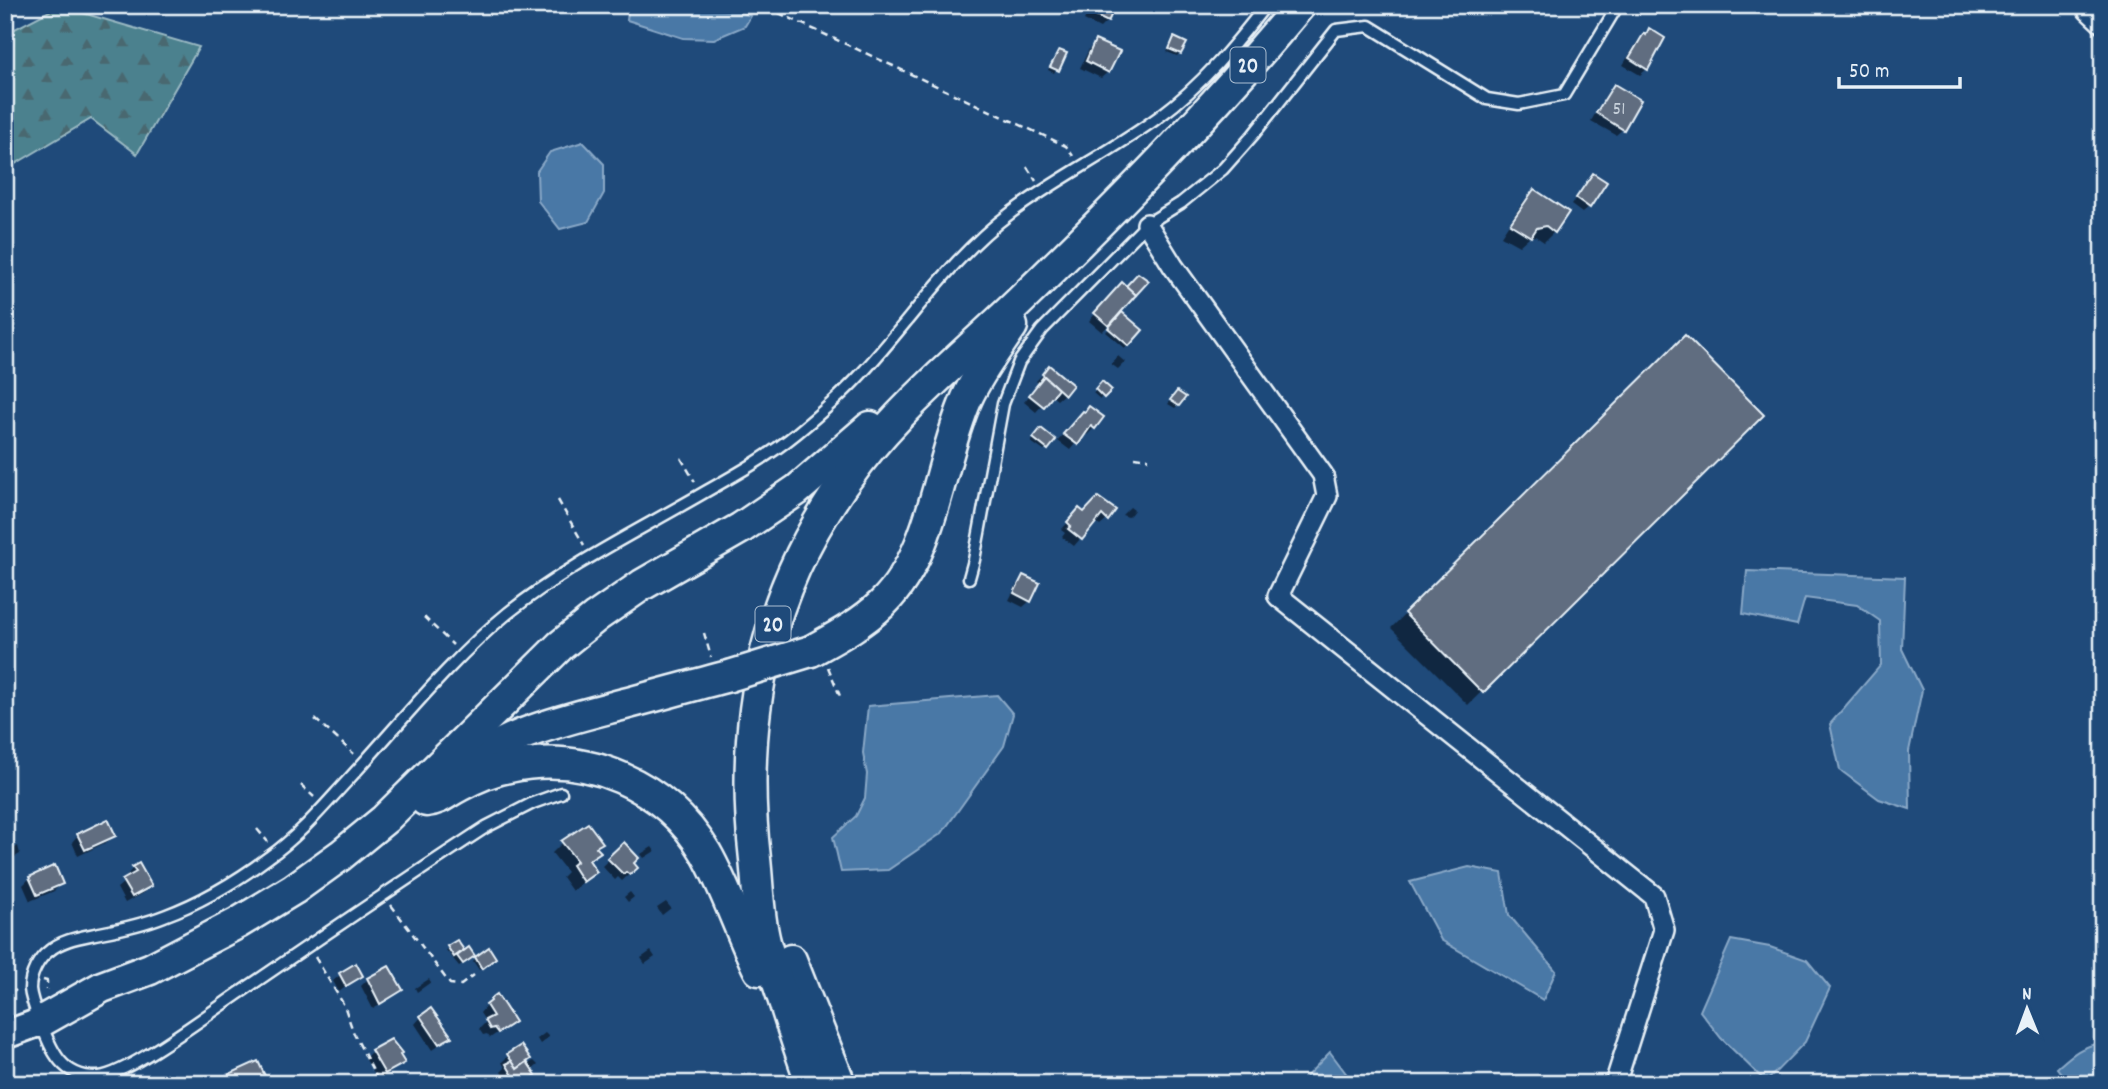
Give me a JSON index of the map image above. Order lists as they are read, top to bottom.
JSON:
{
  "streets": {
    "main road": ["20"]
  },
  "house_numbers": ["51"],
  "scale_bar": "50 m",
  "north": "top"
}
